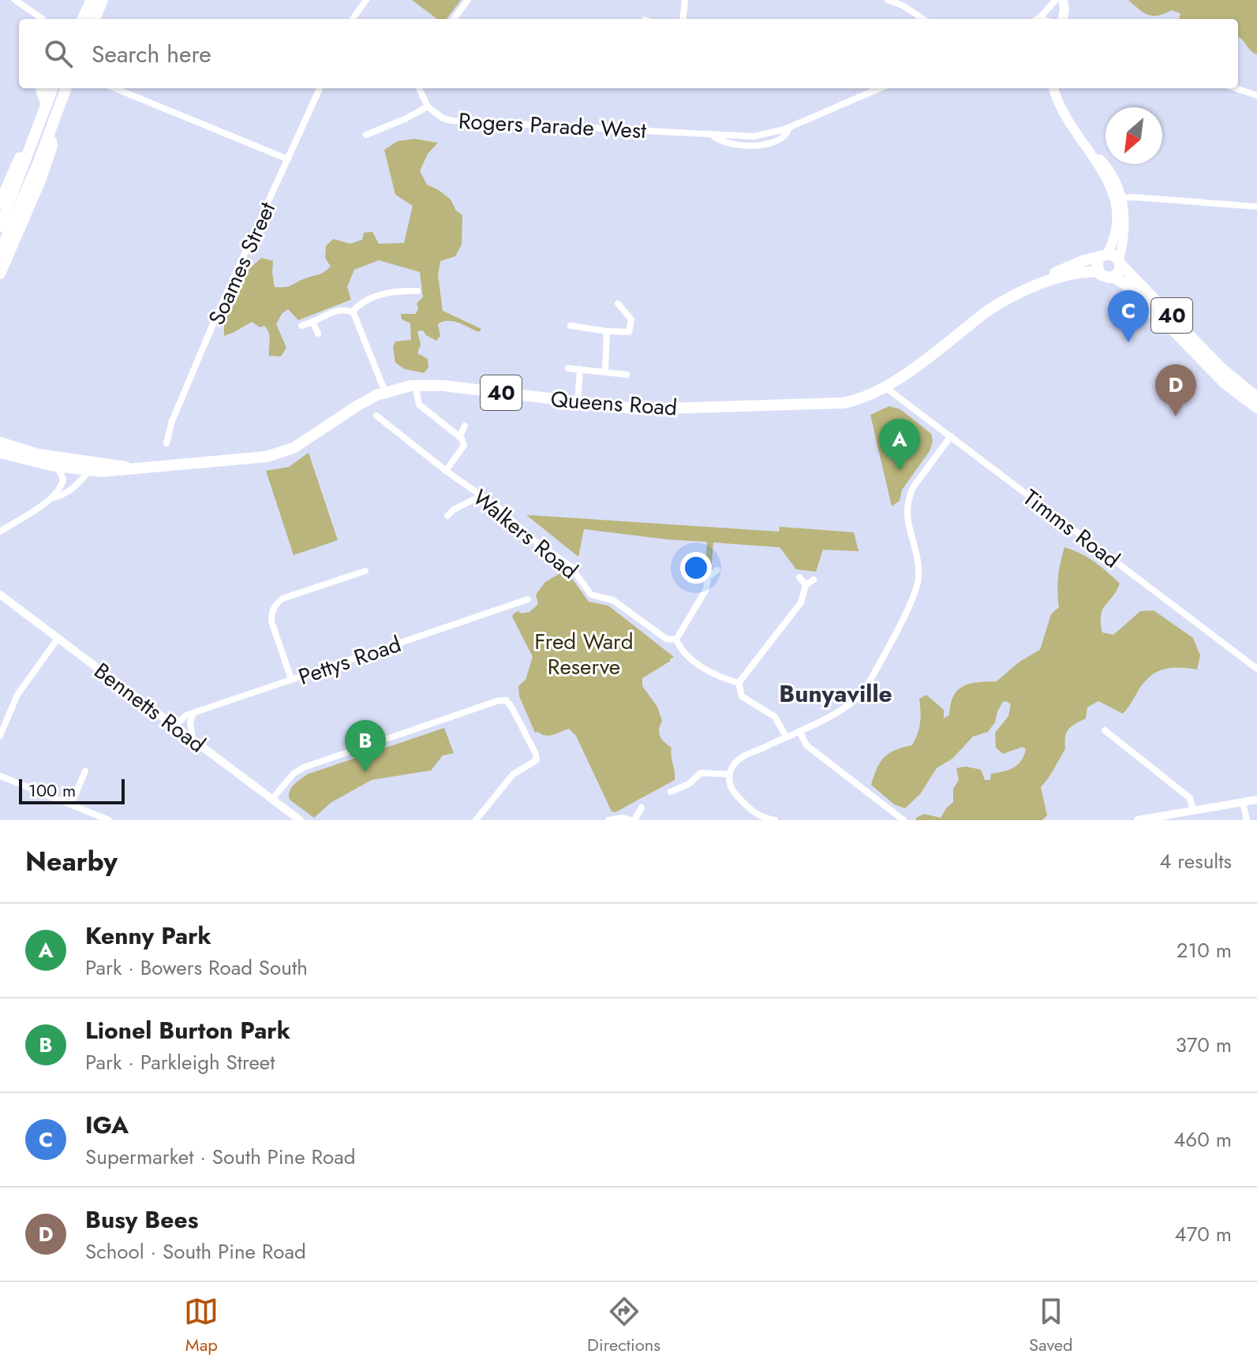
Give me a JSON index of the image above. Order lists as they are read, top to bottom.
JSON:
{
  "streets": {
    "main road": ["40", "Queens Road"],
    "street": [
      "Rogers Parade West",
      "Soames Street",
      "Timms Road",
      "Walkers Road",
      "Pettys Road",
      "Bennetts Road"
    ]
  },
  "crossings": [
    ["40", "Queens Road"],
    ["Queens Road", "Timms Road"],
    ["Pettys Road", "Bennetts Road"]
  ],
  "districts": ["Bunyaville"],
  "parks": ["Fred Ward Reserve"],
  "scale_bar": "100 m",
  "north": "bottom left",
  "page": {
    "search": "Search here",
    "pins": [
      "C",
      "D",
      "A",
      "B"
    ],
    "scale": "100 m",
    "heading": ["Nearby", "4 results"],
    "list": [
      {
        "mark": "A",
        "name": "Kenny Park",
        "note": "Park · Bowers Road South",
        "value": "210 m"
      },
      {
        "mark": "B",
        "name": "Lionel Burton Park",
        "note": "Park · Parkleigh Street",
        "value": "370 m"
      },
      {
        "mark": "C",
        "name": "IGA",
        "note": "Supermarket · South Pine Road",
        "value": "460 m"
      },
      {
        "mark": "D",
        "name": "Busy Bees",
        "note": "School · South Pine Road",
        "value": "470 m"
      }
    ],
    "nav": ["Map", "Directions", "Saved"]
  }
}
